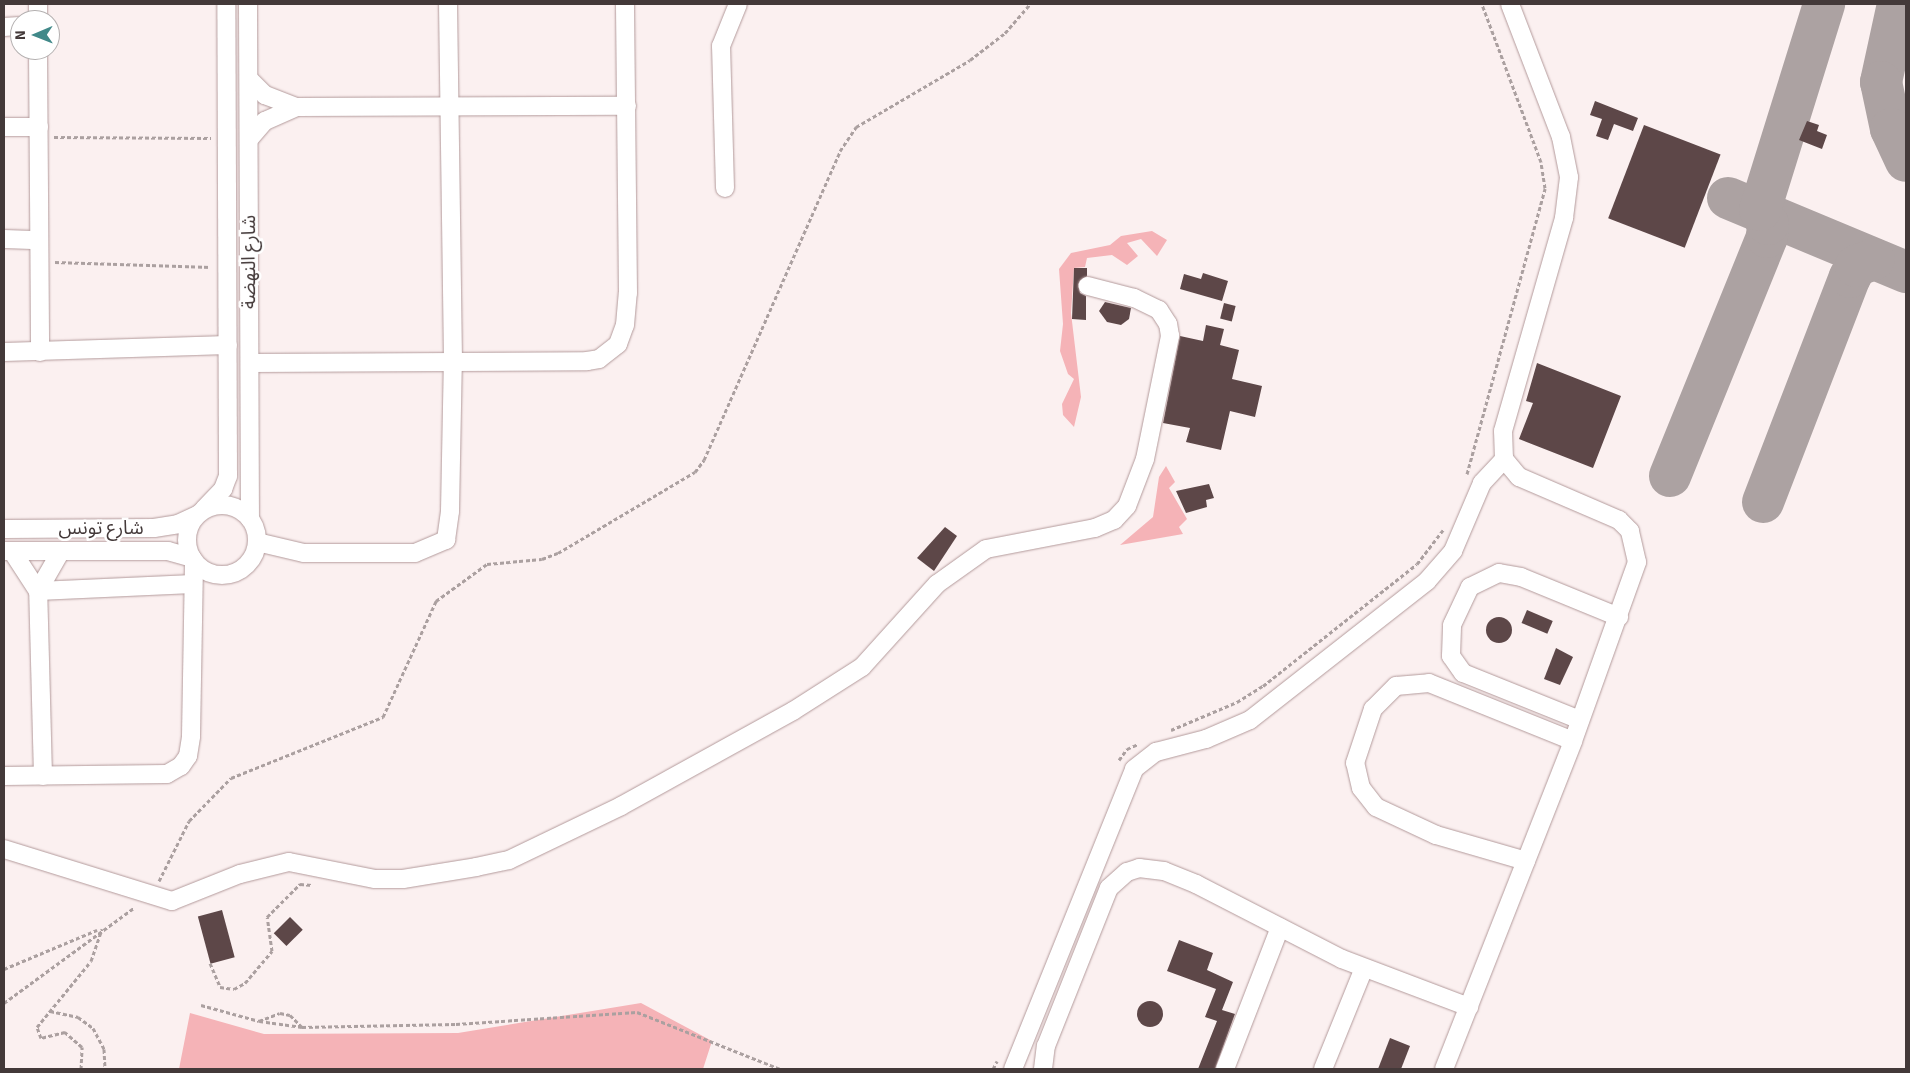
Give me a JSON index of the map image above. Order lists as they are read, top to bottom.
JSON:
{
  "streets": {
    "street": ["شارع النهضة", "شارع تونس"]
  },
  "crossings": [
    ["شارع النهضة", "شارع تونس"]
  ],
  "north": "left"
}
